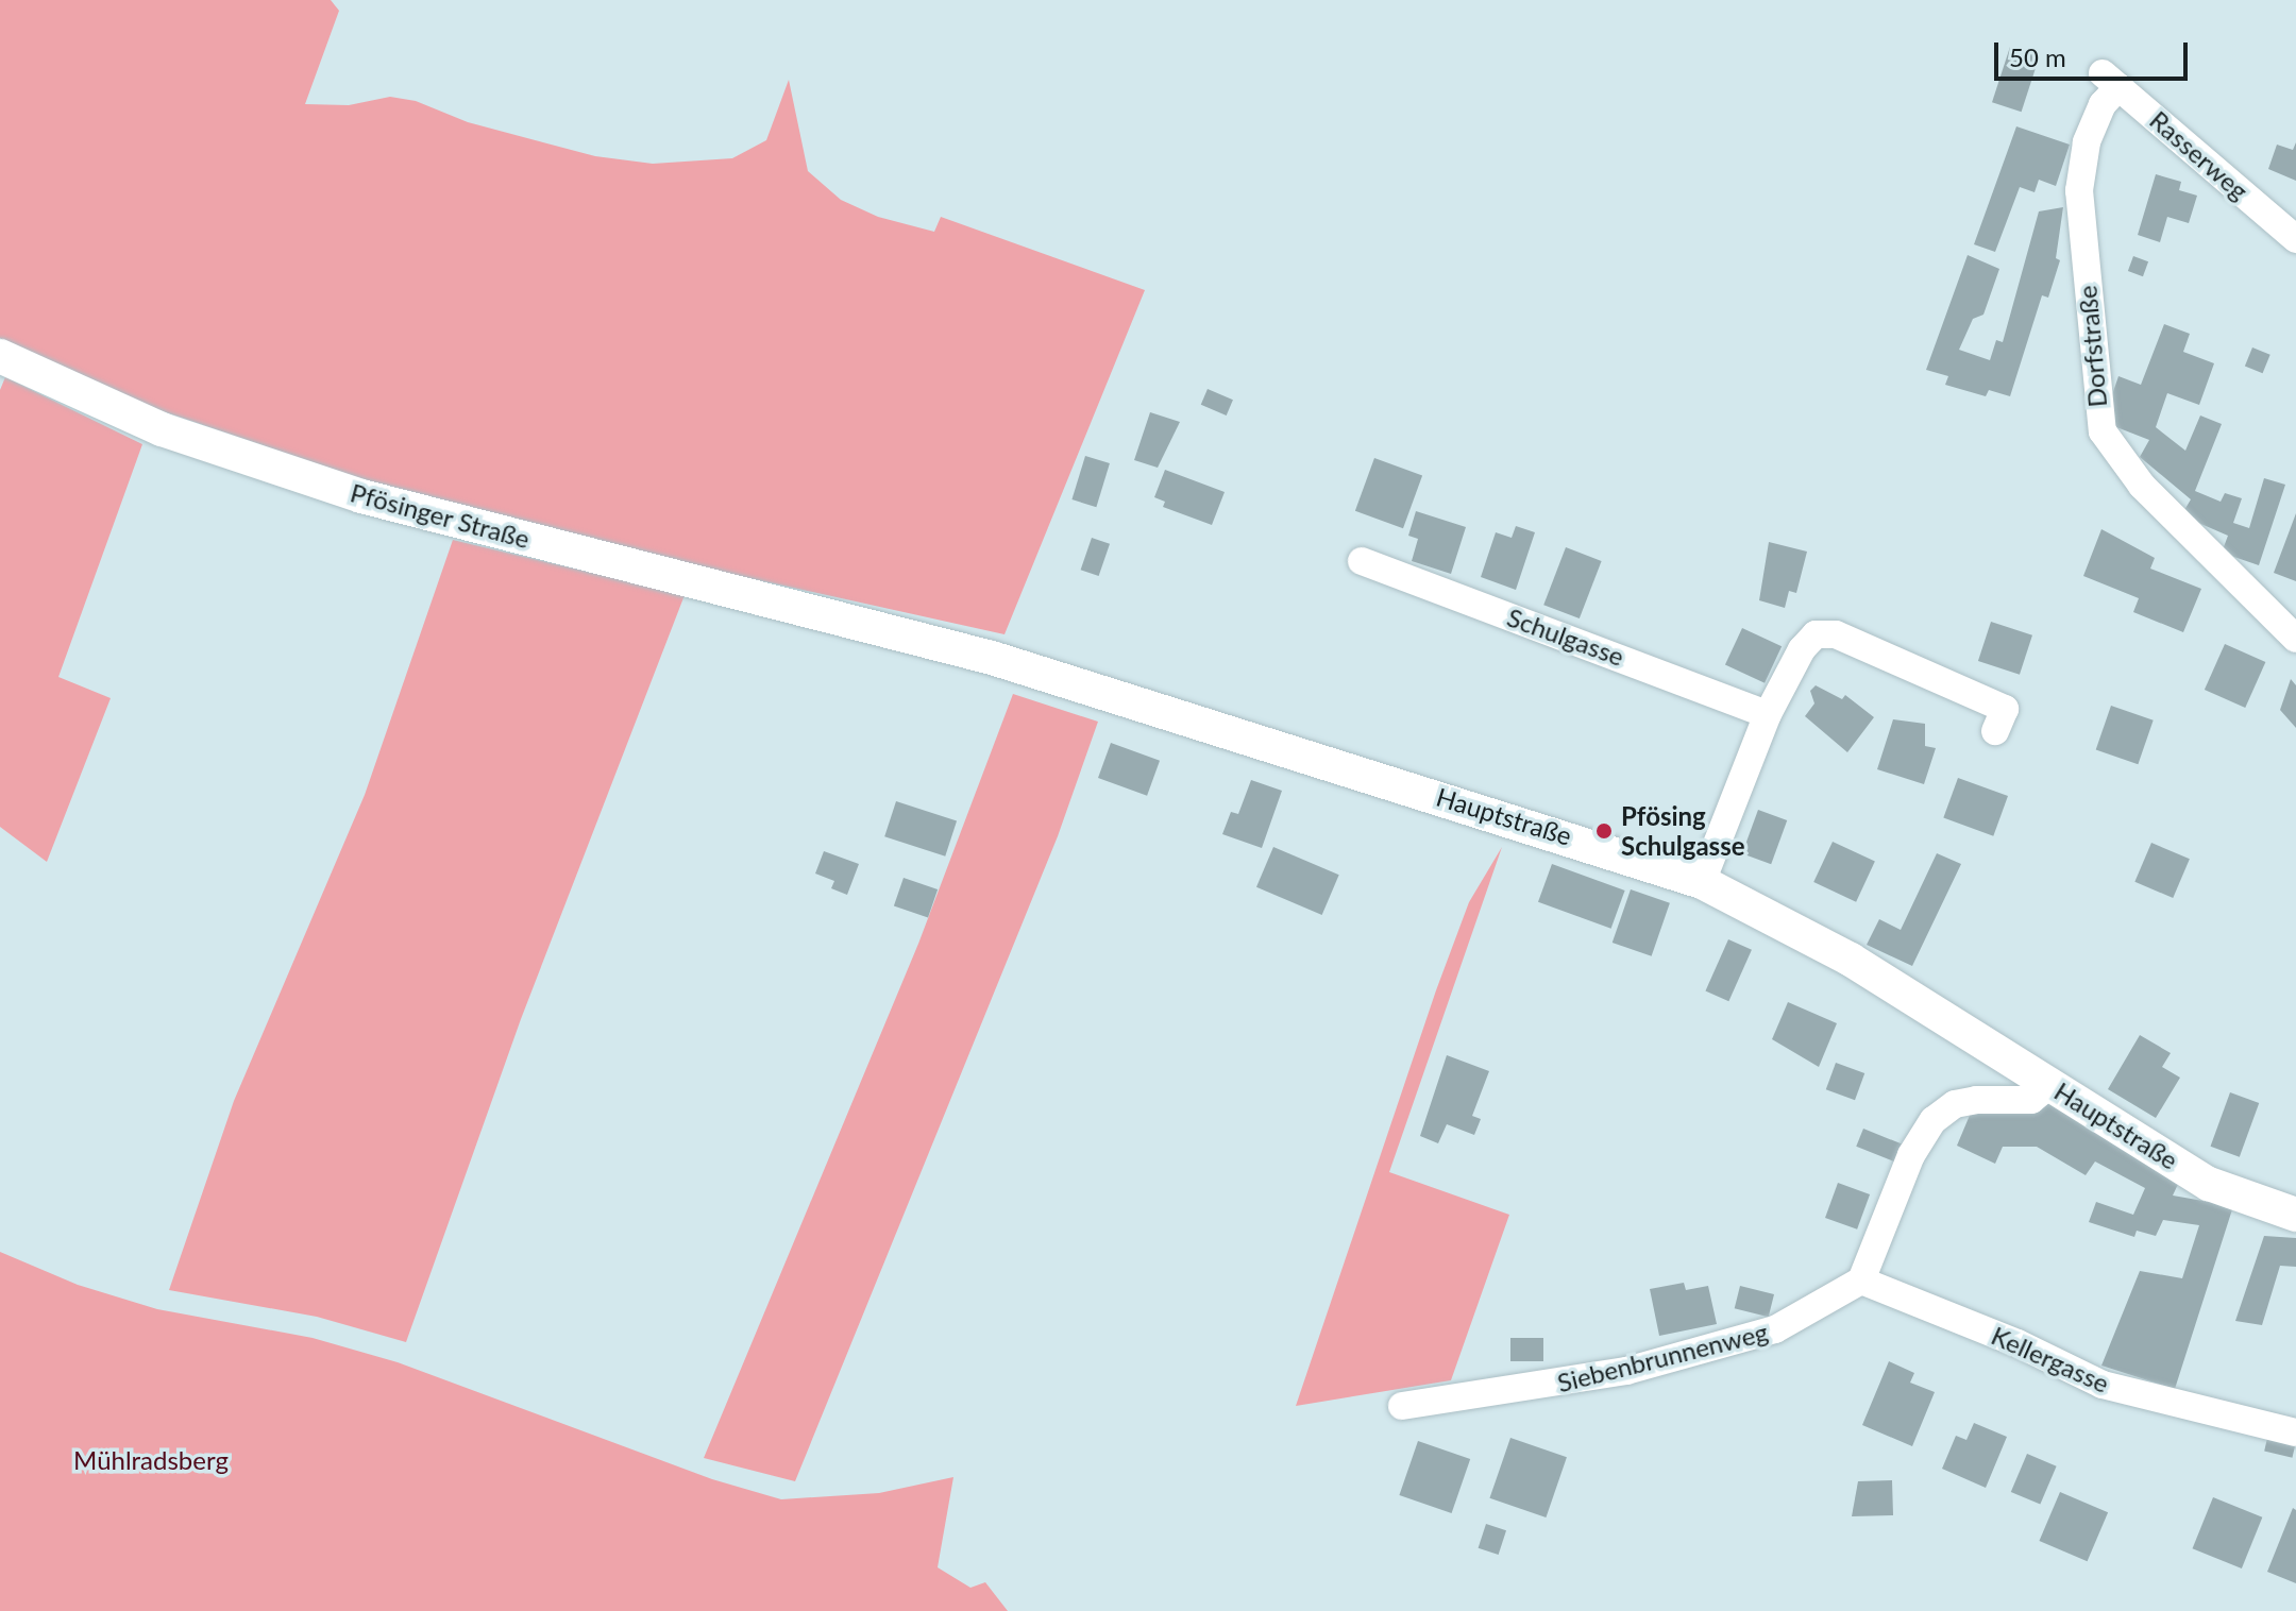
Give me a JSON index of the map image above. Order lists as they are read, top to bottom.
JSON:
{
  "streets": {
    "street": [
      "Rasserweg",
      "Dorfstraße",
      "Pfösinger Straße",
      "Schulgasse",
      "Hauptstraße",
      "Siebenbrunnenweg",
      "Kellergasse"
    ]
  },
  "crossings": [
    ["Rasserweg", "Dorfstraße"],
    ["Pfösinger Straße", "Hauptstraße"],
    ["Siebenbrunnenweg", "Kellergasse"]
  ],
  "parks": ["Mühlradsberg"],
  "places": ["Pfösing Schulgasse"],
  "scale_bar": "50 m"
}
